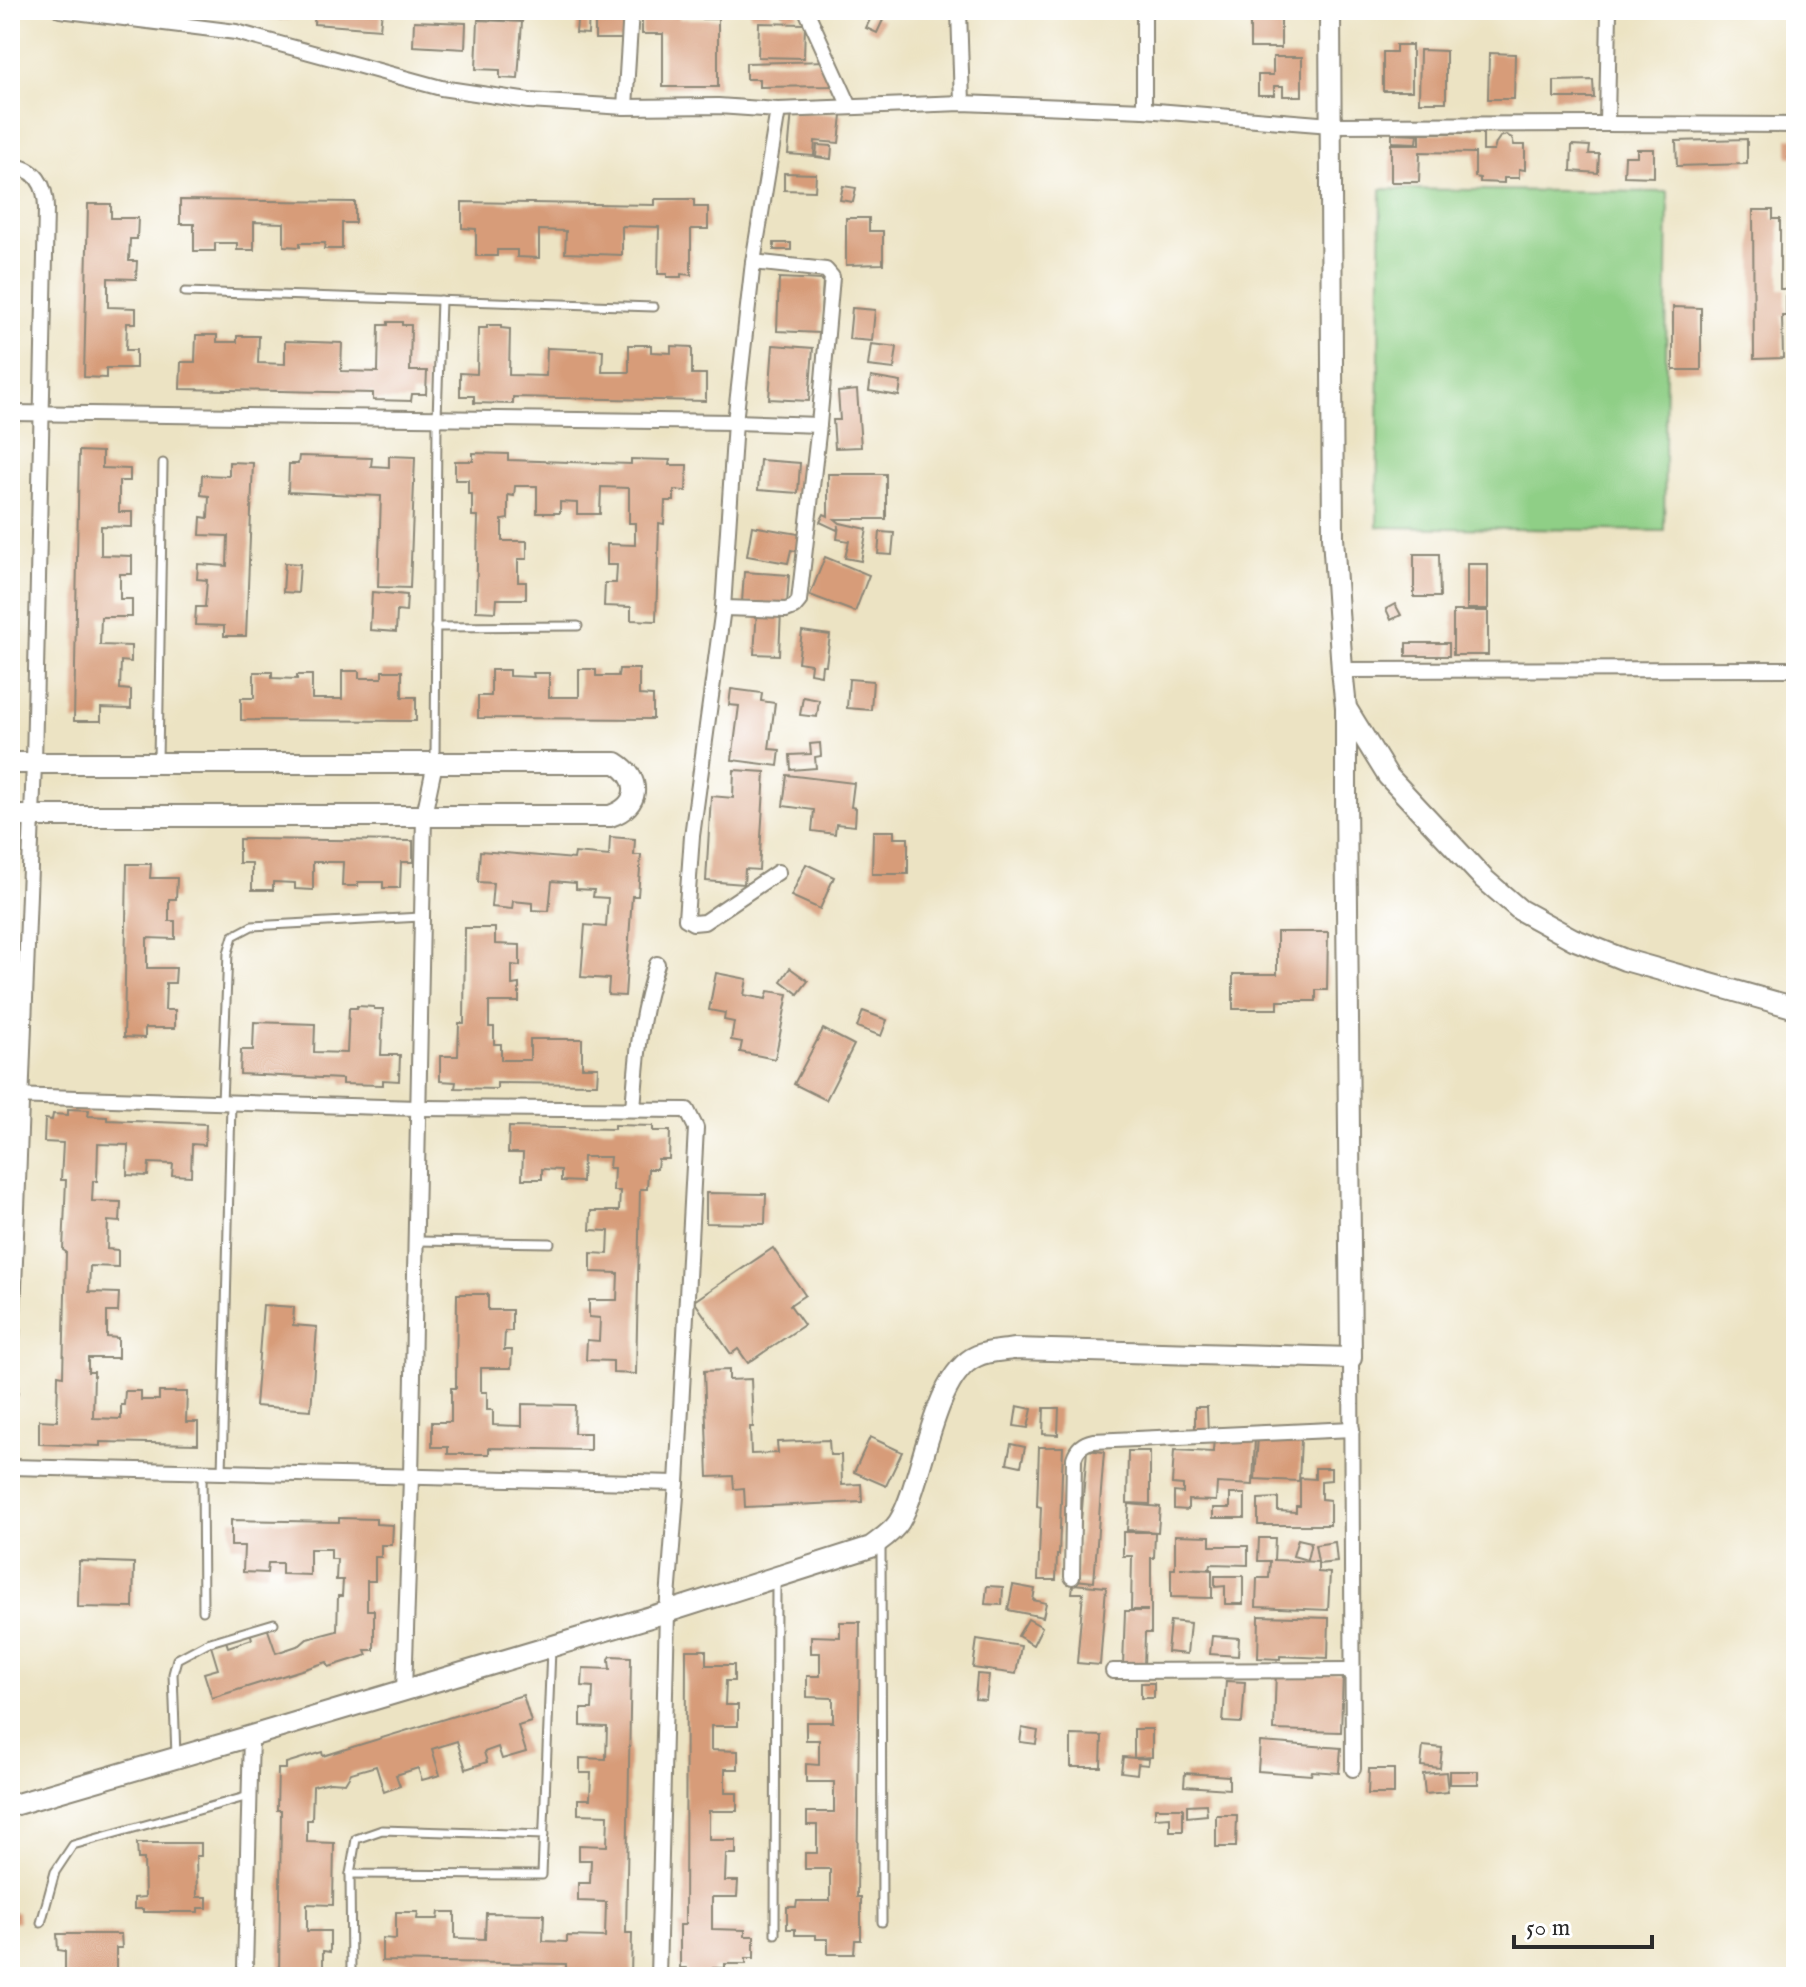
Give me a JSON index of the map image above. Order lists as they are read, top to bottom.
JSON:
{
  "scale_bar": "50 m"
}
